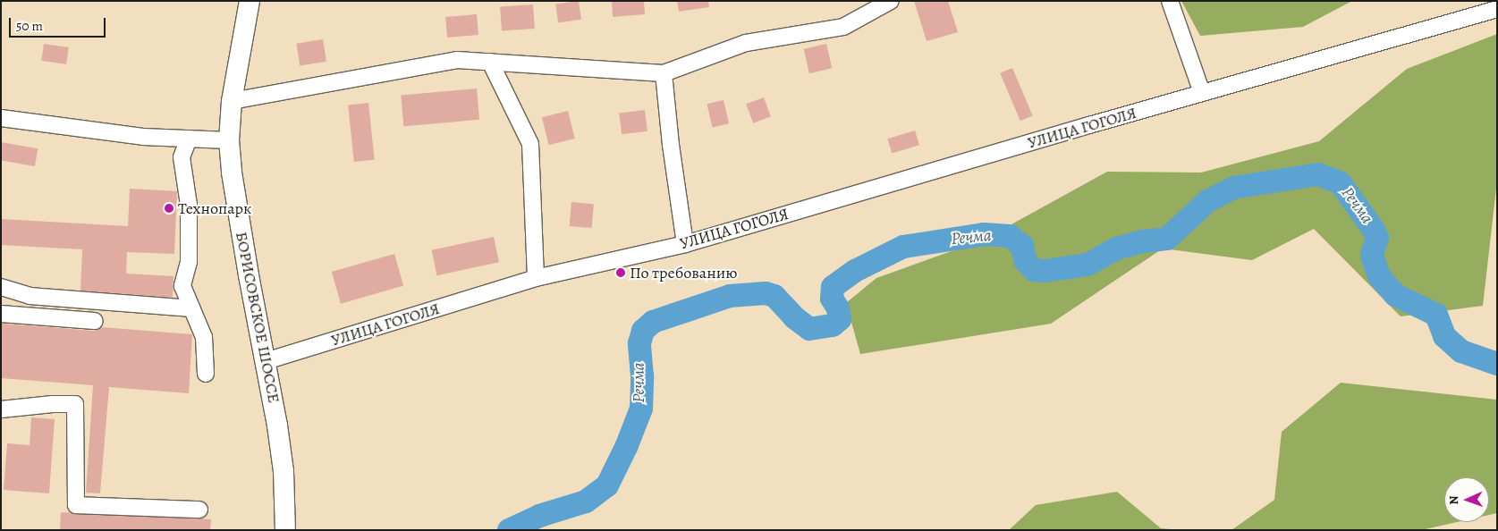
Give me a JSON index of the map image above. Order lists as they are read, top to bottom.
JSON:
{
  "streets": {
    "main road": ["БОРИСОВСКОЕ ШОССЕ"],
    "street": ["УЛИЦА ГОГОЛЯ"]
  },
  "crossings": [
    ["УЛИЦА ГОГОЛЯ", "БОРИСОВСКОЕ ШОССЕ"]
  ],
  "water": ["Речма"],
  "places": ["Технопарк", "По требованию"],
  "scale_bar": "50 m",
  "north": "left"
}
